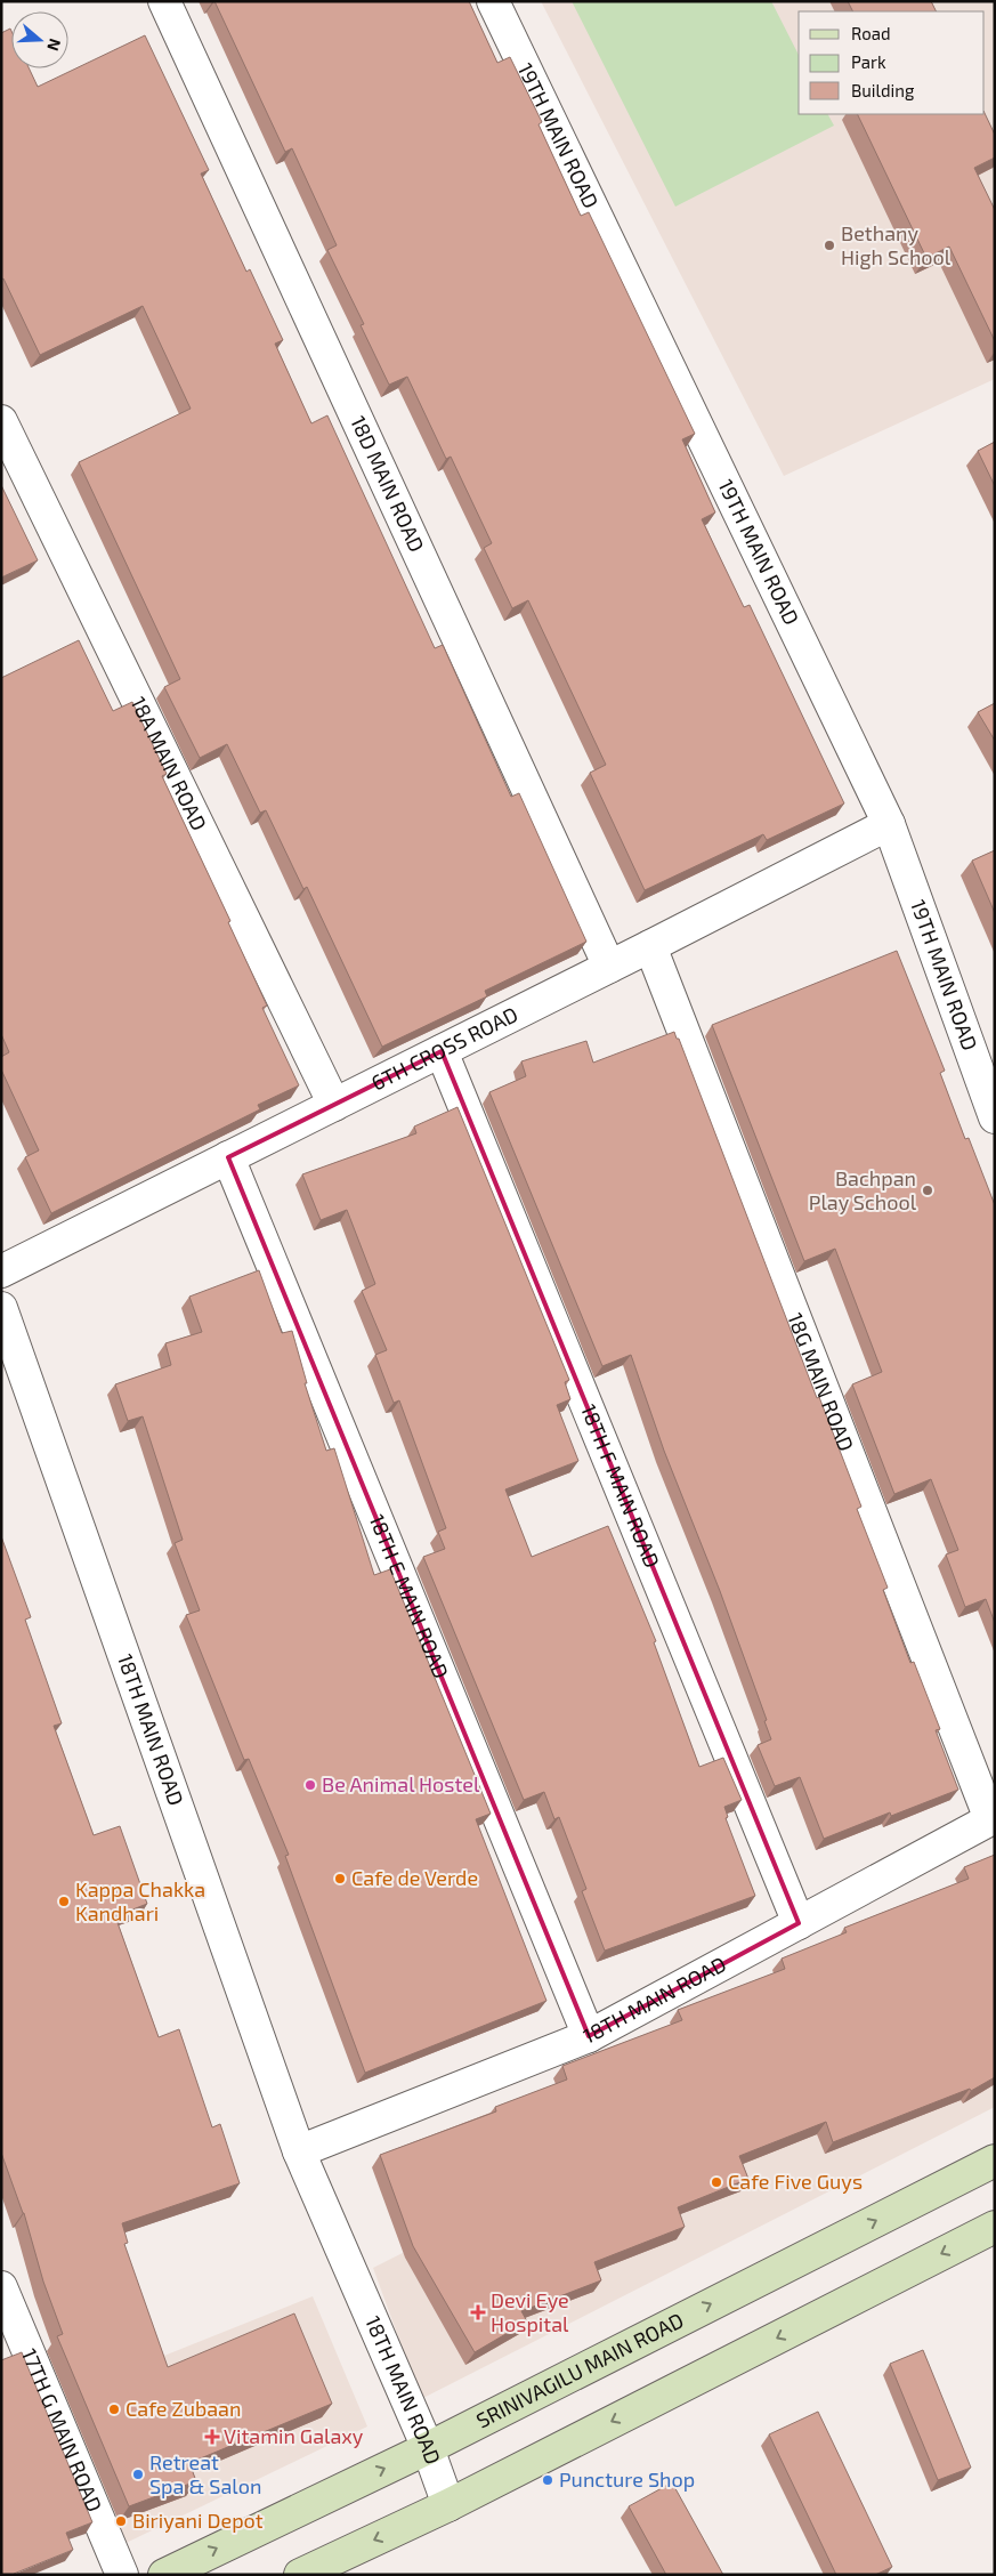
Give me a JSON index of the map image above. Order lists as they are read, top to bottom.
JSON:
{
  "streets": {
    "main road": ["SRINIVAGILU MAIN ROAD"],
    "street": [
      "19TH MAIN ROAD",
      "18D MAIN ROAD",
      "18A MAIN ROAD",
      "6TH CROSS ROAD",
      "18G MAIN ROAD",
      "18TH F MAIN ROAD",
      "18TH E MAIN ROAD",
      "18TH MAIN ROAD",
      "17TH G MAIN ROAD"
    ]
  },
  "crossings": [
    ["19TH MAIN ROAD", "6TH CROSS ROAD"],
    ["18D MAIN ROAD", "6TH CROSS ROAD"],
    ["18A MAIN ROAD", "6TH CROSS ROAD"],
    ["6TH CROSS ROAD", "18G MAIN ROAD"],
    ["6TH CROSS ROAD", "18TH F MAIN ROAD"],
    ["6TH CROSS ROAD", "18TH E MAIN ROAD"],
    ["18G MAIN ROAD", "18TH MAIN ROAD"],
    ["18TH F MAIN ROAD", "18TH MAIN ROAD"],
    ["18TH E MAIN ROAD", "18TH MAIN ROAD"],
    ["18TH MAIN ROAD", "SRINIVAGILU MAIN ROAD"]
  ],
  "places": {
    "other": [
      "Bethany High School",
      "Bachpan Play School",
      "Be Animal Hostel",
      "Cafe de Verde",
      "Kappa Chakka Kandhari",
      "Cafe Five Guys",
      "Cafe Zubaan",
      "Retreat Spa & Salon",
      "Puncture Shop",
      "Biriyani Depot"
    ],
    "health": ["Devi Eye Hospital", "Vitamin Galaxy"]
  },
  "legend": ["Road", "Park", "Building"],
  "north": "right"
}
